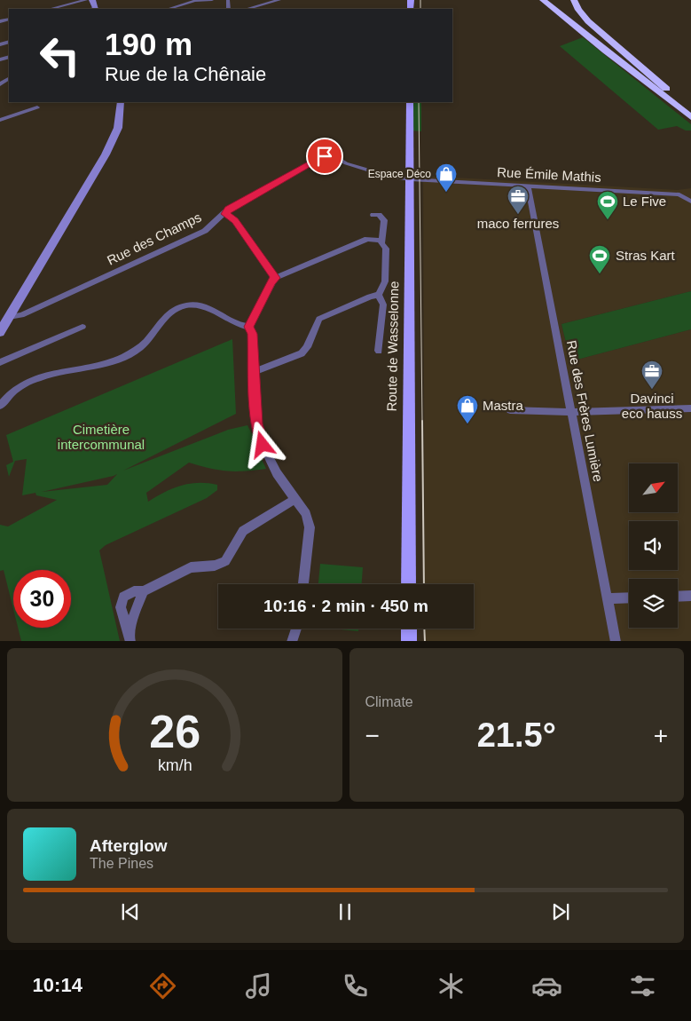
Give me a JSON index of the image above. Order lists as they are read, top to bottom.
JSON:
{
  "streets": {
    "main road": ["Route de Wasselonne"],
    "street": ["Rue Émile Mathis", "Rue des Champs", "Rue des Frères Lumière"]
  },
  "crossings": [
    ["Rue Émile Mathis", "Rue des Champs"],
    ["Rue Émile Mathis", "Route de Wasselonne"],
    ["Rue Émile Mathis", "Rue des Frères Lumière"]
  ],
  "parks": ["Cimetière intercommunal"],
  "places": {
    "shop": ["Espace Déco", "Mastra"],
    "office": ["maco ferrures", "Davinci eco hauss"],
    "sports": ["Le Five", "Stras Kart"]
  },
  "north": "top right",
  "page": {
    "turn": ["190 m", "Rue de la Chênaie"],
    "limit": "30",
    "trip": "10:16 · 2 min · 450 m",
    "tile": "Climate",
    "heat": ["−", "21.5°", "+"],
    "song": ["Afterglow", "The Pines"],
    "tabs": "10:14",
    "gauge": ["26", "km/h"]
  }
}
